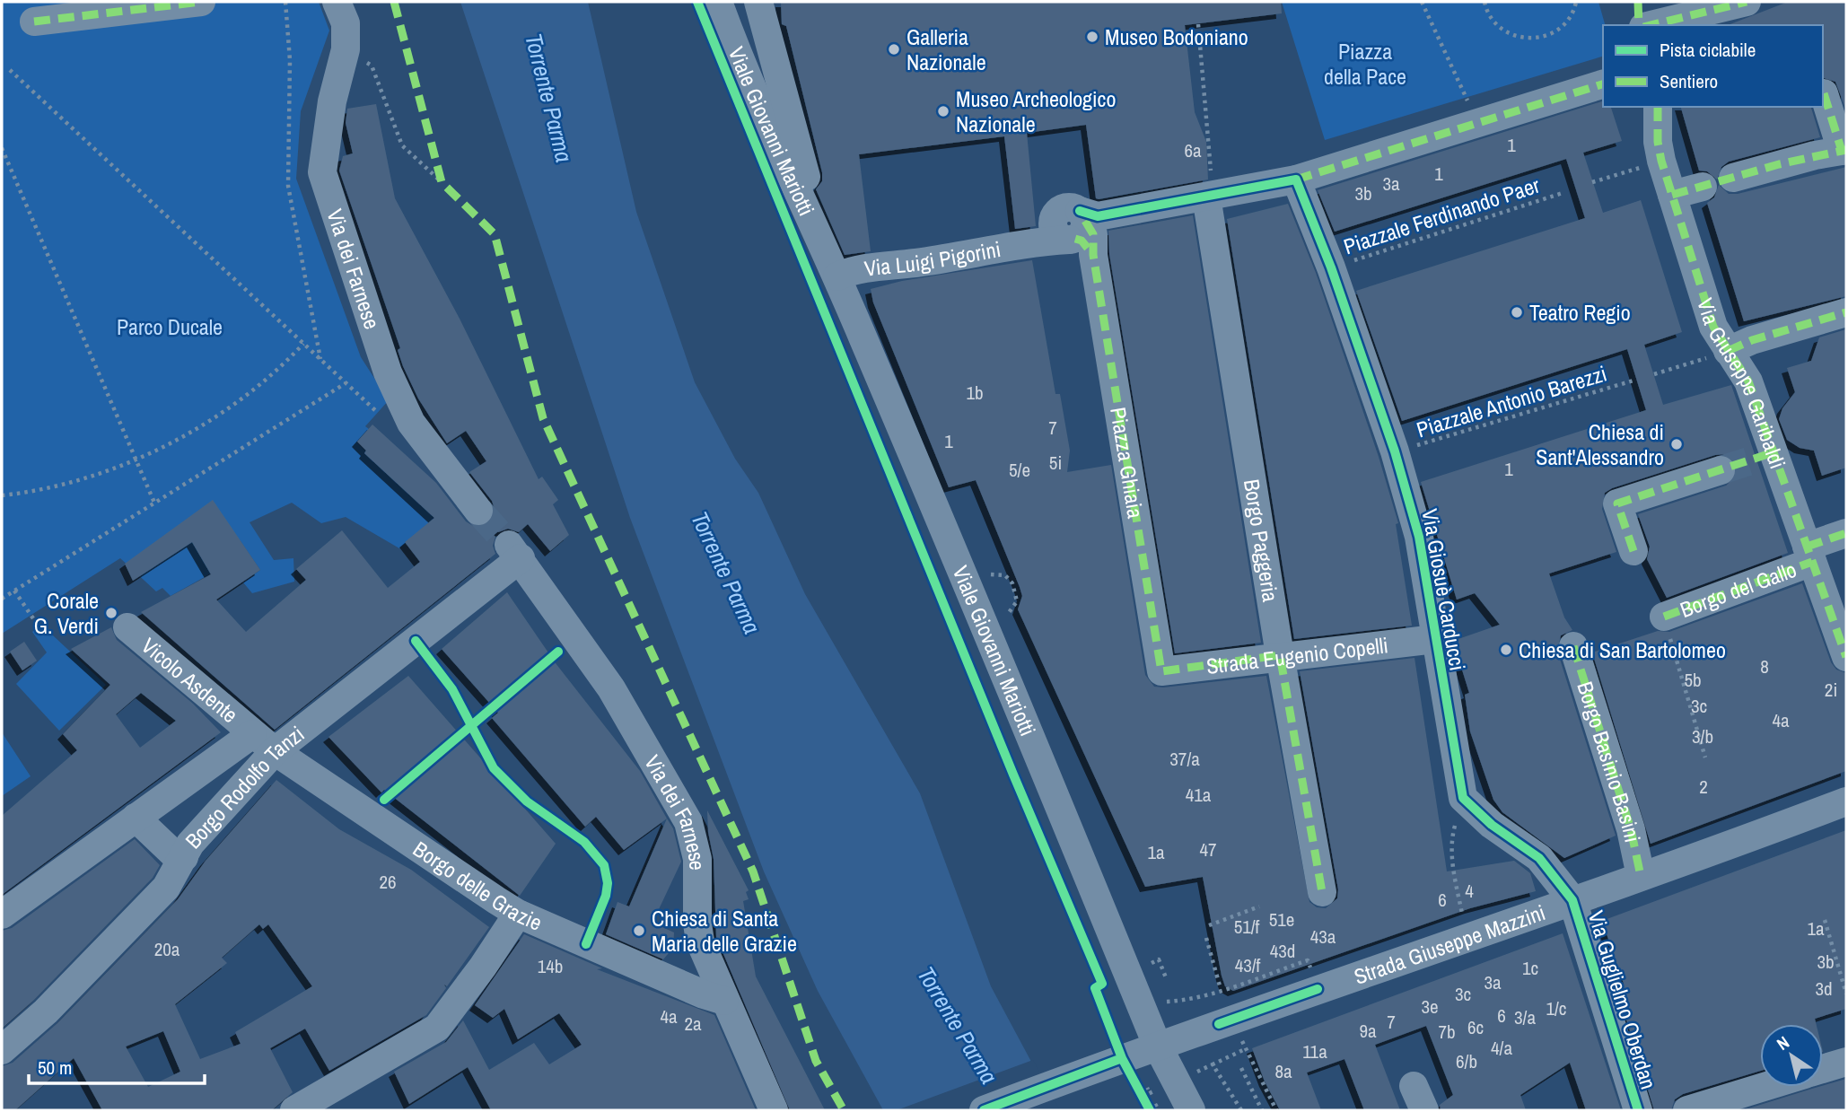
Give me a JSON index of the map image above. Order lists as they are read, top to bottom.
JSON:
{
  "streets": {
    "street": [
      "Viale Giovanni Mariotti",
      "Via Luigi Pigorini",
      "Via dei Farnese",
      "Via Giuseppe Garibaldi",
      "Piazza Ghiaia",
      "Borgo Paggeria",
      "Via Giosuè Carducci",
      "Borgo del Gallo",
      "Strada Eugenio Copelli",
      "Vicolo Asdente",
      "Borgo Basinio Basini",
      "Borgo Rodolfo Tanzi",
      "Borgo delle Grazie",
      "Strada Giuseppe Mazzini",
      "Via Guglielmo Oberdan"
    ],
    "path": ["Piazzale Ferdinando Paer", "Piazzale Antonio Barezzi"]
  },
  "crossings": [
    ["Viale Giovanni Mariotti", "Via Luigi Pigorini"],
    ["Viale Giovanni Mariotti", "Strada Giuseppe Mazzini"],
    ["Piazzale Ferdinando Paer", "Via Giosuè Carducci"],
    ["Via Luigi Pigorini", "Piazza Ghiaia"],
    ["Via Luigi Pigorini", "Borgo Paggeria"],
    ["Via dei Farnese", "Borgo Rodolfo Tanzi"],
    ["Via dei Farnese", "Borgo delle Grazie"],
    ["Via Giuseppe Garibaldi", "Borgo del Gallo"],
    ["Piazzale Antonio Barezzi", "Via Giosuè Carducci"],
    ["Piazza Ghiaia", "Strada Eugenio Copelli"],
    ["Borgo Paggeria", "Strada Eugenio Copelli"],
    ["Via Giosuè Carducci", "Strada Eugenio Copelli"],
    ["Vicolo Asdente", "Borgo delle Grazie"],
    ["Borgo Basinio Basini", "Strada Giuseppe Mazzini"],
    ["Borgo Rodolfo Tanzi", "Borgo delle Grazie"],
    ["Strada Giuseppe Mazzini", "Via Guglielmo Oberdan"]
  ],
  "water": ["Torrente Parma"],
  "parks": ["Piazza della Pace", "Parco Ducale"],
  "places": [
    "Museo Bodoniano",
    "Galleria Nazionale",
    "Museo Archeologico Nazionale",
    "Teatro Regio",
    "Chiesa di Sant'Alessandro",
    "Corale G. Verdi",
    "Chiesa di San Bartolomeo",
    "Chiesa di Santa Maria delle Grazie"
  ],
  "house_numbers": [
    "1",
    "6a",
    "1",
    "3a",
    "3b",
    "1b",
    "7",
    "1",
    "5i",
    "1",
    "5/e",
    "8",
    "5b",
    "2i",
    "3c",
    "4a",
    "3/b",
    "37/a",
    "2",
    "41a",
    "47",
    "1a",
    "26",
    "4",
    "6",
    "51e",
    "51/f",
    "1a",
    "43a",
    "20a",
    "43d",
    "3b",
    "43/f",
    "14b",
    "1c",
    "3a",
    "3d",
    "3c",
    "3e",
    "1/c",
    "6",
    "4a",
    "3/a",
    "7",
    "2a",
    "6c",
    "9a",
    "7b",
    "4/a",
    "11a",
    "6/b",
    "8a"
  ],
  "legend": ["Pista ciclabile", "Sentiero"],
  "scale_bar": "50 m",
  "north": "top left"
}
